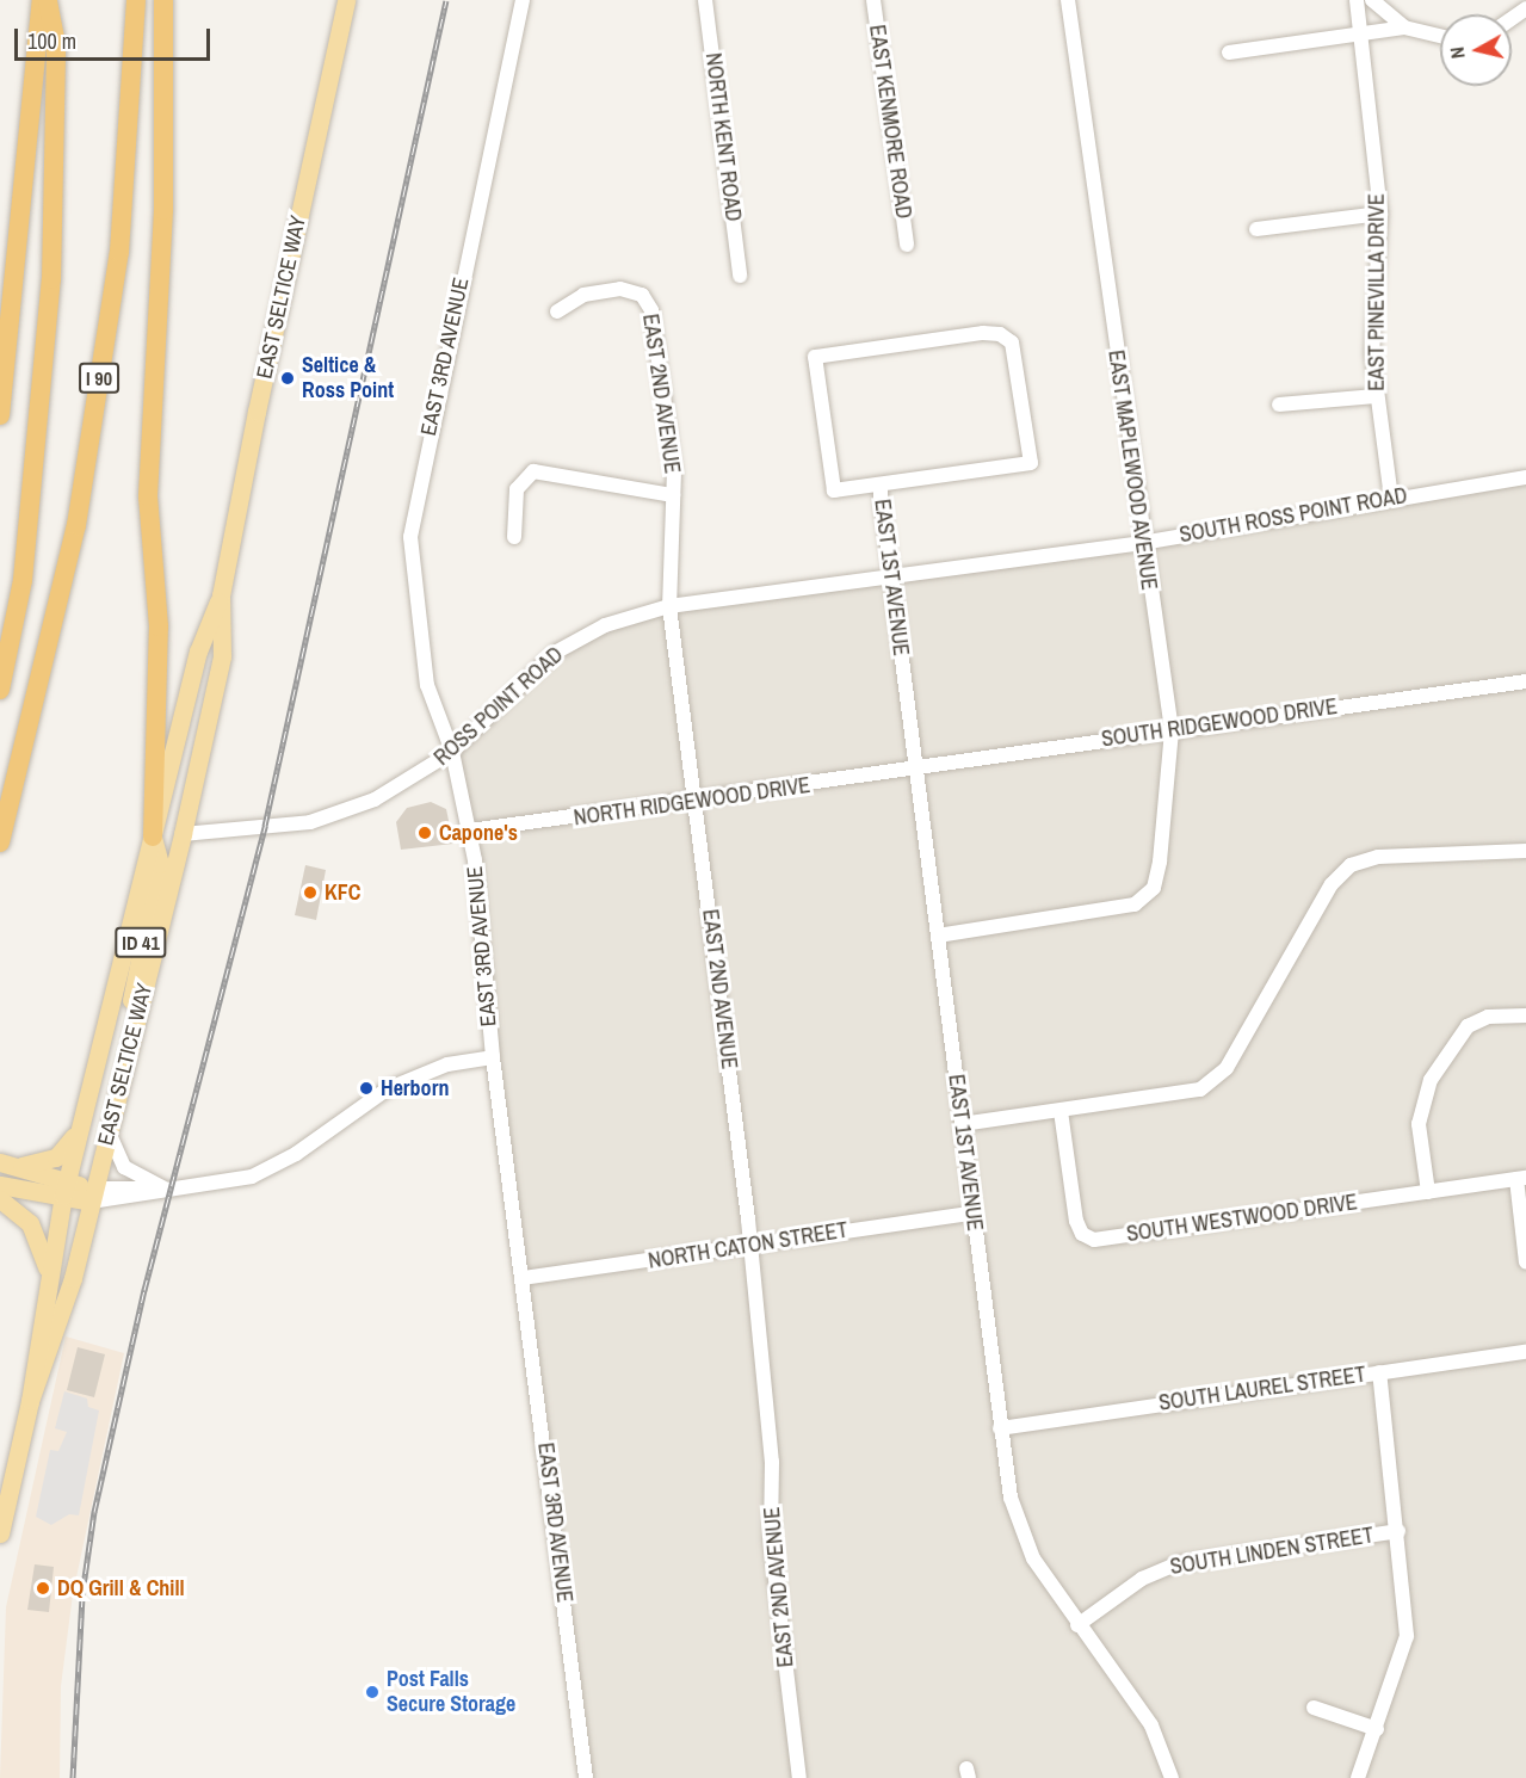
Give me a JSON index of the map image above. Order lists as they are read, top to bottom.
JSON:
{
  "streets": {
    "highway": ["I 90"],
    "main road": ["EAST SELTICE WAY", "ROSS POINT ROAD", "ID 41"],
    "street": [
      "EAST KENMORE ROAD",
      "NORTH KENT ROAD",
      "EAST PINEVILLA DRIVE",
      "EAST 3RD AVENUE",
      "EAST 2ND AVENUE",
      "EAST MAPLEWOOD AVENUE",
      "SOUTH ROSS POINT ROAD",
      "EAST 1ST AVENUE",
      "SOUTH RIDGEWOOD DRIVE",
      "NORTH RIDGEWOOD DRIVE",
      "SOUTH WESTWOOD DRIVE",
      "NORTH CATON STREET",
      "SOUTH LAUREL STREET",
      "SOUTH LINDEN STREET"
    ]
  },
  "crossings": [
    ["EAST PINEVILLA DRIVE", "SOUTH ROSS POINT ROAD"],
    ["EAST SELTICE WAY", "ROSS POINT ROAD"],
    ["EAST SELTICE WAY", "ID 41"],
    ["EAST 3RD AVENUE", "ROSS POINT ROAD"],
    ["EAST 3RD AVENUE", "NORTH RIDGEWOOD DRIVE"],
    ["EAST 3RD AVENUE", "NORTH CATON STREET"],
    ["EAST 2ND AVENUE", "ROSS POINT ROAD"],
    ["EAST 2ND AVENUE", "NORTH RIDGEWOOD DRIVE"],
    ["EAST 2ND AVENUE", "NORTH CATON STREET"],
    ["EAST MAPLEWOOD AVENUE", "SOUTH ROSS POINT ROAD"],
    ["EAST MAPLEWOOD AVENUE", "EAST 1ST AVENUE"],
    ["EAST MAPLEWOOD AVENUE", "SOUTH RIDGEWOOD DRIVE"],
    ["SOUTH ROSS POINT ROAD", "EAST 1ST AVENUE"],
    ["SOUTH ROSS POINT ROAD", "ROSS POINT ROAD"],
    ["EAST 1ST AVENUE", "ROSS POINT ROAD"],
    ["EAST 1ST AVENUE", "SOUTH RIDGEWOOD DRIVE"],
    ["EAST 1ST AVENUE", "NORTH RIDGEWOOD DRIVE"],
    ["EAST 1ST AVENUE", "NORTH CATON STREET"],
    ["EAST 1ST AVENUE", "SOUTH LAUREL STREET"],
    ["EAST 1ST AVENUE", "SOUTH LINDEN STREET"],
    ["ROSS POINT ROAD", "ID 41"],
    ["SOUTH RIDGEWOOD DRIVE", "NORTH RIDGEWOOD DRIVE"]
  ],
  "places": [
    "Seltice & Ross Point",
    "Capone's",
    "KFC",
    "Herborn",
    "DQ Grill & Chill",
    "Post Falls Secure Storage"
  ],
  "scale_bar": "100 m",
  "north": "left"
}
